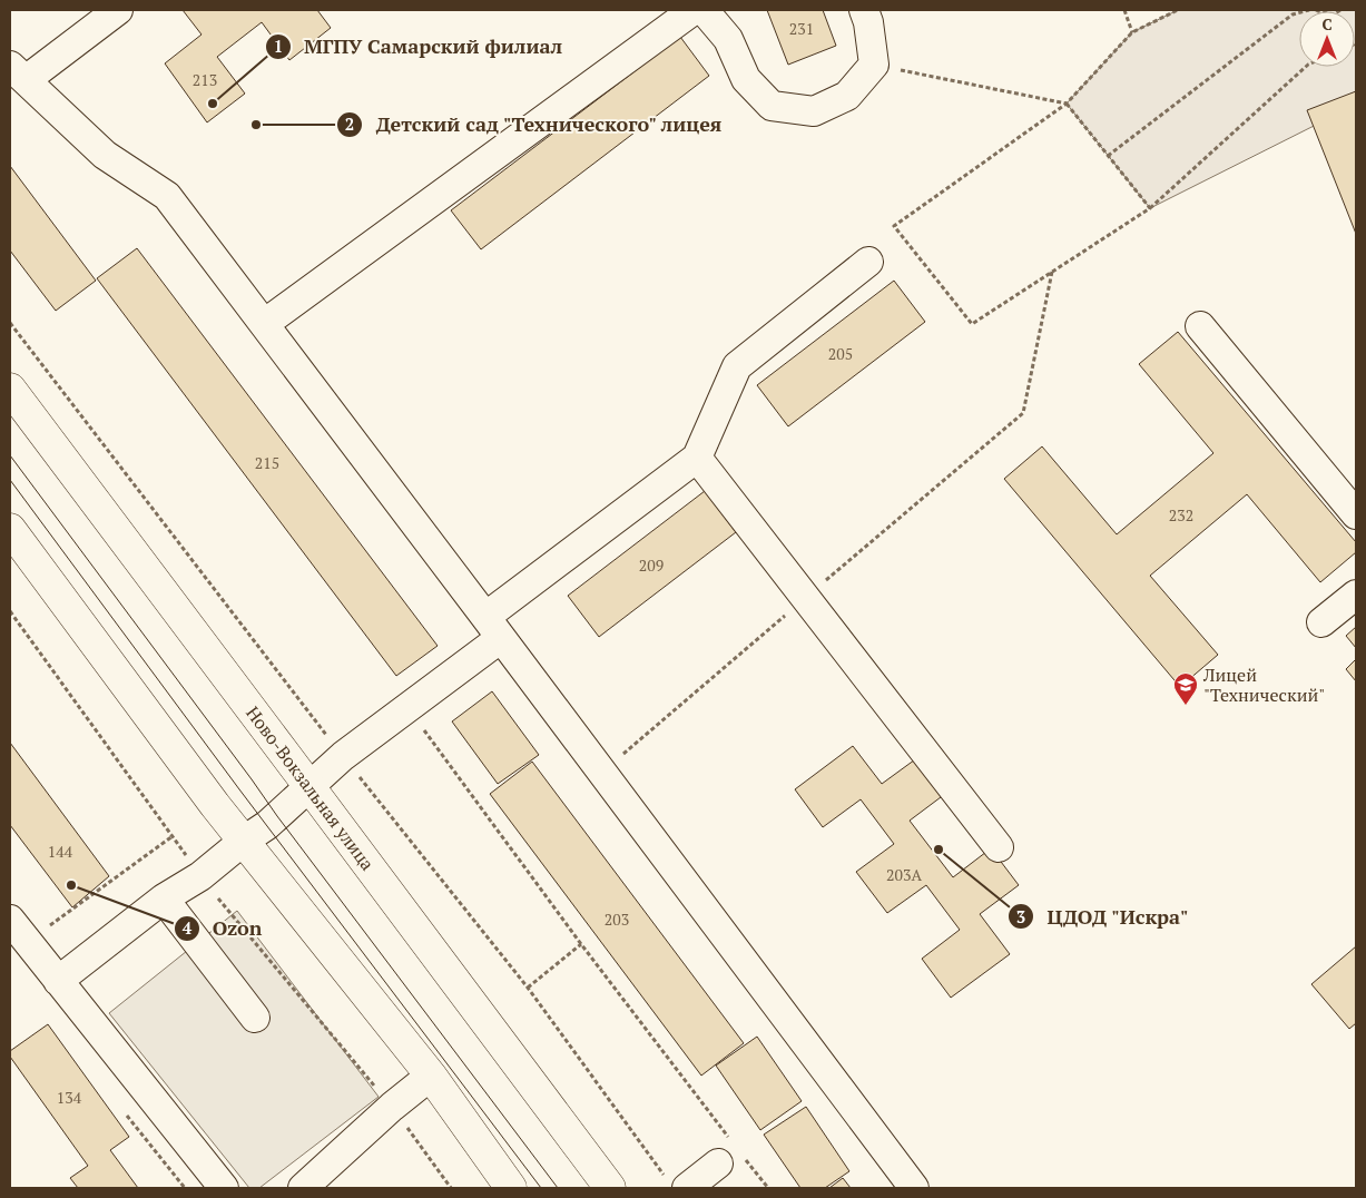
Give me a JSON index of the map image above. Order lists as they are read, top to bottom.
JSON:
{
  "streets": {
    "main road": ["Ново-Вокзальная улица"]
  },
  "places": {
    "other": [
      "МГПУ Самарский филиал",
      "Детский сад \"Технического\" лицея",
      "ЦДОД \"Искра\"",
      "Ozon"
    ],
    "school or university": ["Лицей \"Технический\""]
  },
  "house_numbers": [
    "231",
    "213",
    "205",
    "215",
    "232",
    "209",
    "144",
    "203А",
    "203",
    "134"
  ],
  "north": "top"
}
